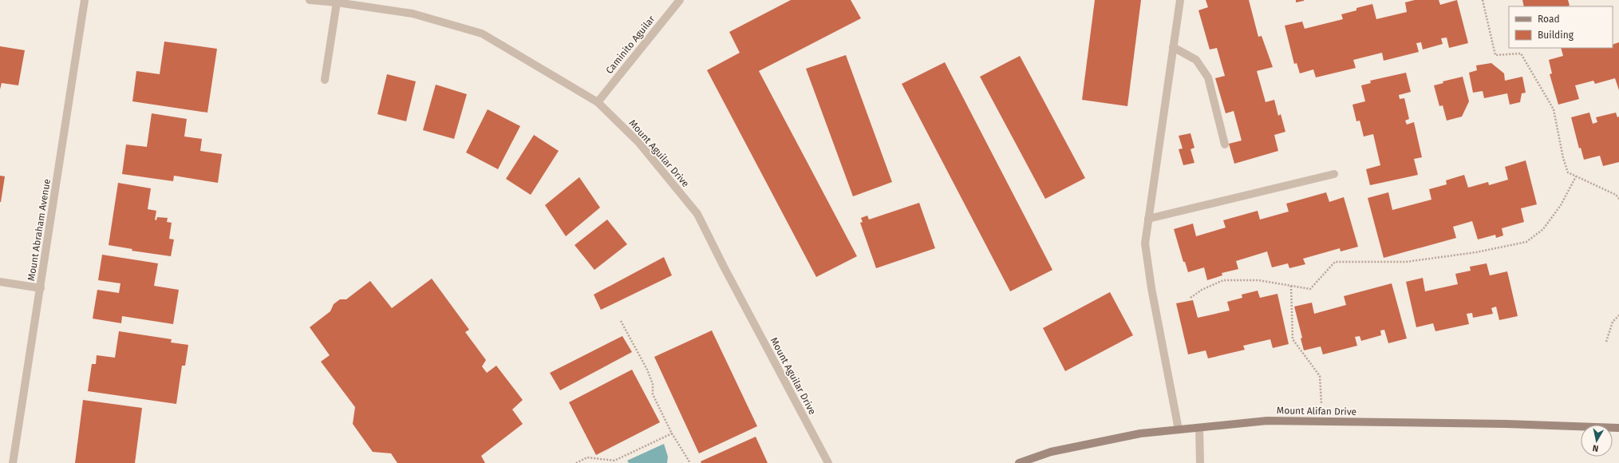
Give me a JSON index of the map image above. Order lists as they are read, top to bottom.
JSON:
{
  "streets": {
    "main road": ["Mount Alifan Drive"],
    "street": ["Caminito Aguilar", "Mount Aguilar Drive", "Mount Abraham Avenue"]
  },
  "crossings": [
    ["Caminito Aguilar", "Mount Aguilar Drive"]
  ],
  "legend": ["Road", "Building"],
  "north": "bottom"
}
